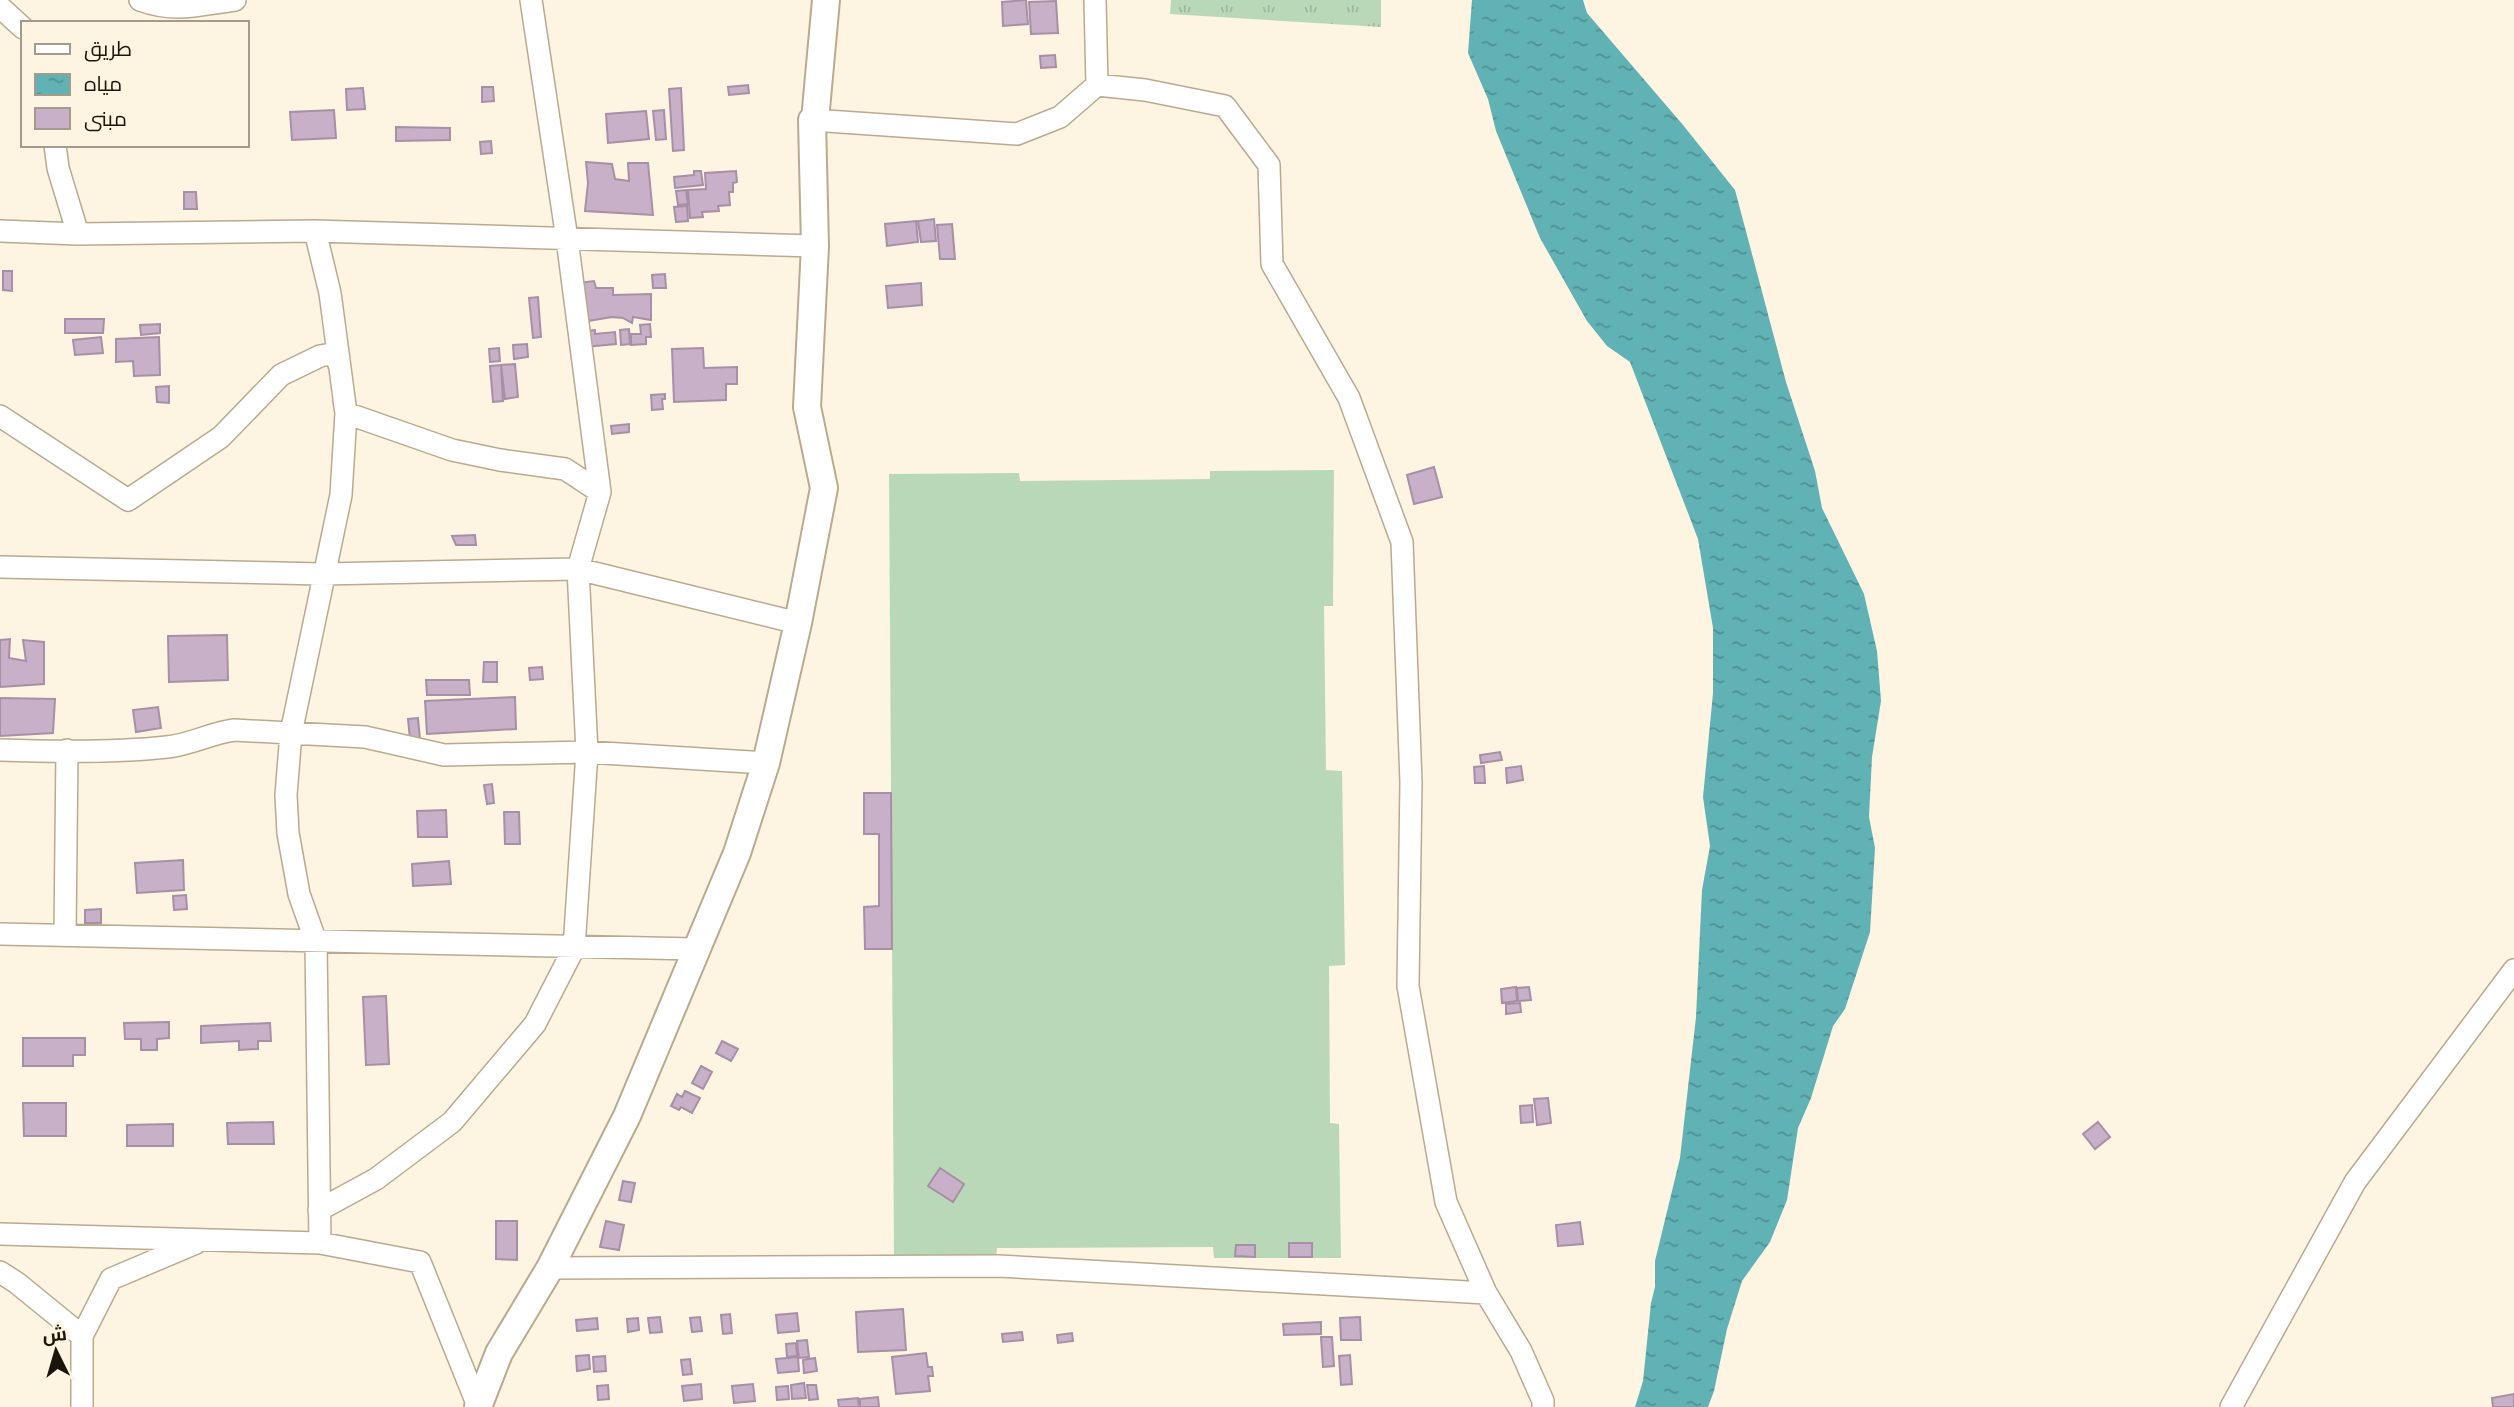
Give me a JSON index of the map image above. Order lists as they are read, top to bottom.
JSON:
{
  "legend": ["طريق", "مياه", "مبنى"],
  "north": "top"
}
